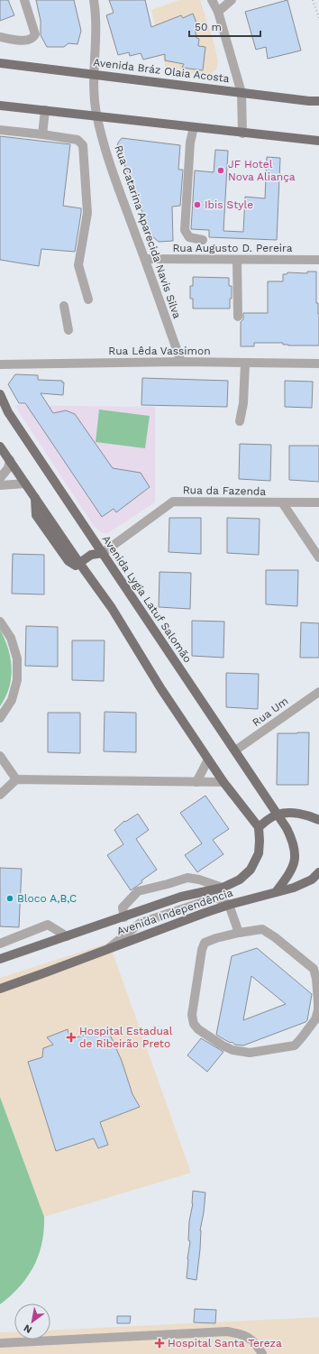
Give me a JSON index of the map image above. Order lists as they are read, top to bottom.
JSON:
{
  "streets": {
    "main road": ["Avenida Bráz Olaia Acosta", "Avenida Lygia Latuf Salomão", "Avenida Independência"],
    "street": [
      "Rua Catarina Aparecida Navis Silva",
      "Rua Augusto D. Pereira",
      "Rua Lêda Vassimon",
      "Rua da Fazenda",
      "Rua Um"
    ]
  },
  "crossings": [
    ["Avenida Bráz Olaia Acosta", "Rua Catarina Aparecida Navis Silva"],
    ["Rua Catarina Aparecida Navis Silva", "Rua Augusto D. Pereira"],
    ["Rua Catarina Aparecida Navis Silva", "Rua Lêda Vassimon"],
    ["Rua da Fazenda", "Avenida Lygia Latuf Salomão"],
    ["Avenida Lygia Latuf Salomão", "Rua Um"]
  ],
  "places": {
    "other": ["JF Hotel Nova Aliança", "Ibis Style", "Bloco A,B,C"],
    "health": ["Hospital Estadual de Ribeirão Preto", "Hospital Santa Tereza"]
  },
  "scale_bar": "50 m",
  "north": "bottom left"
}
